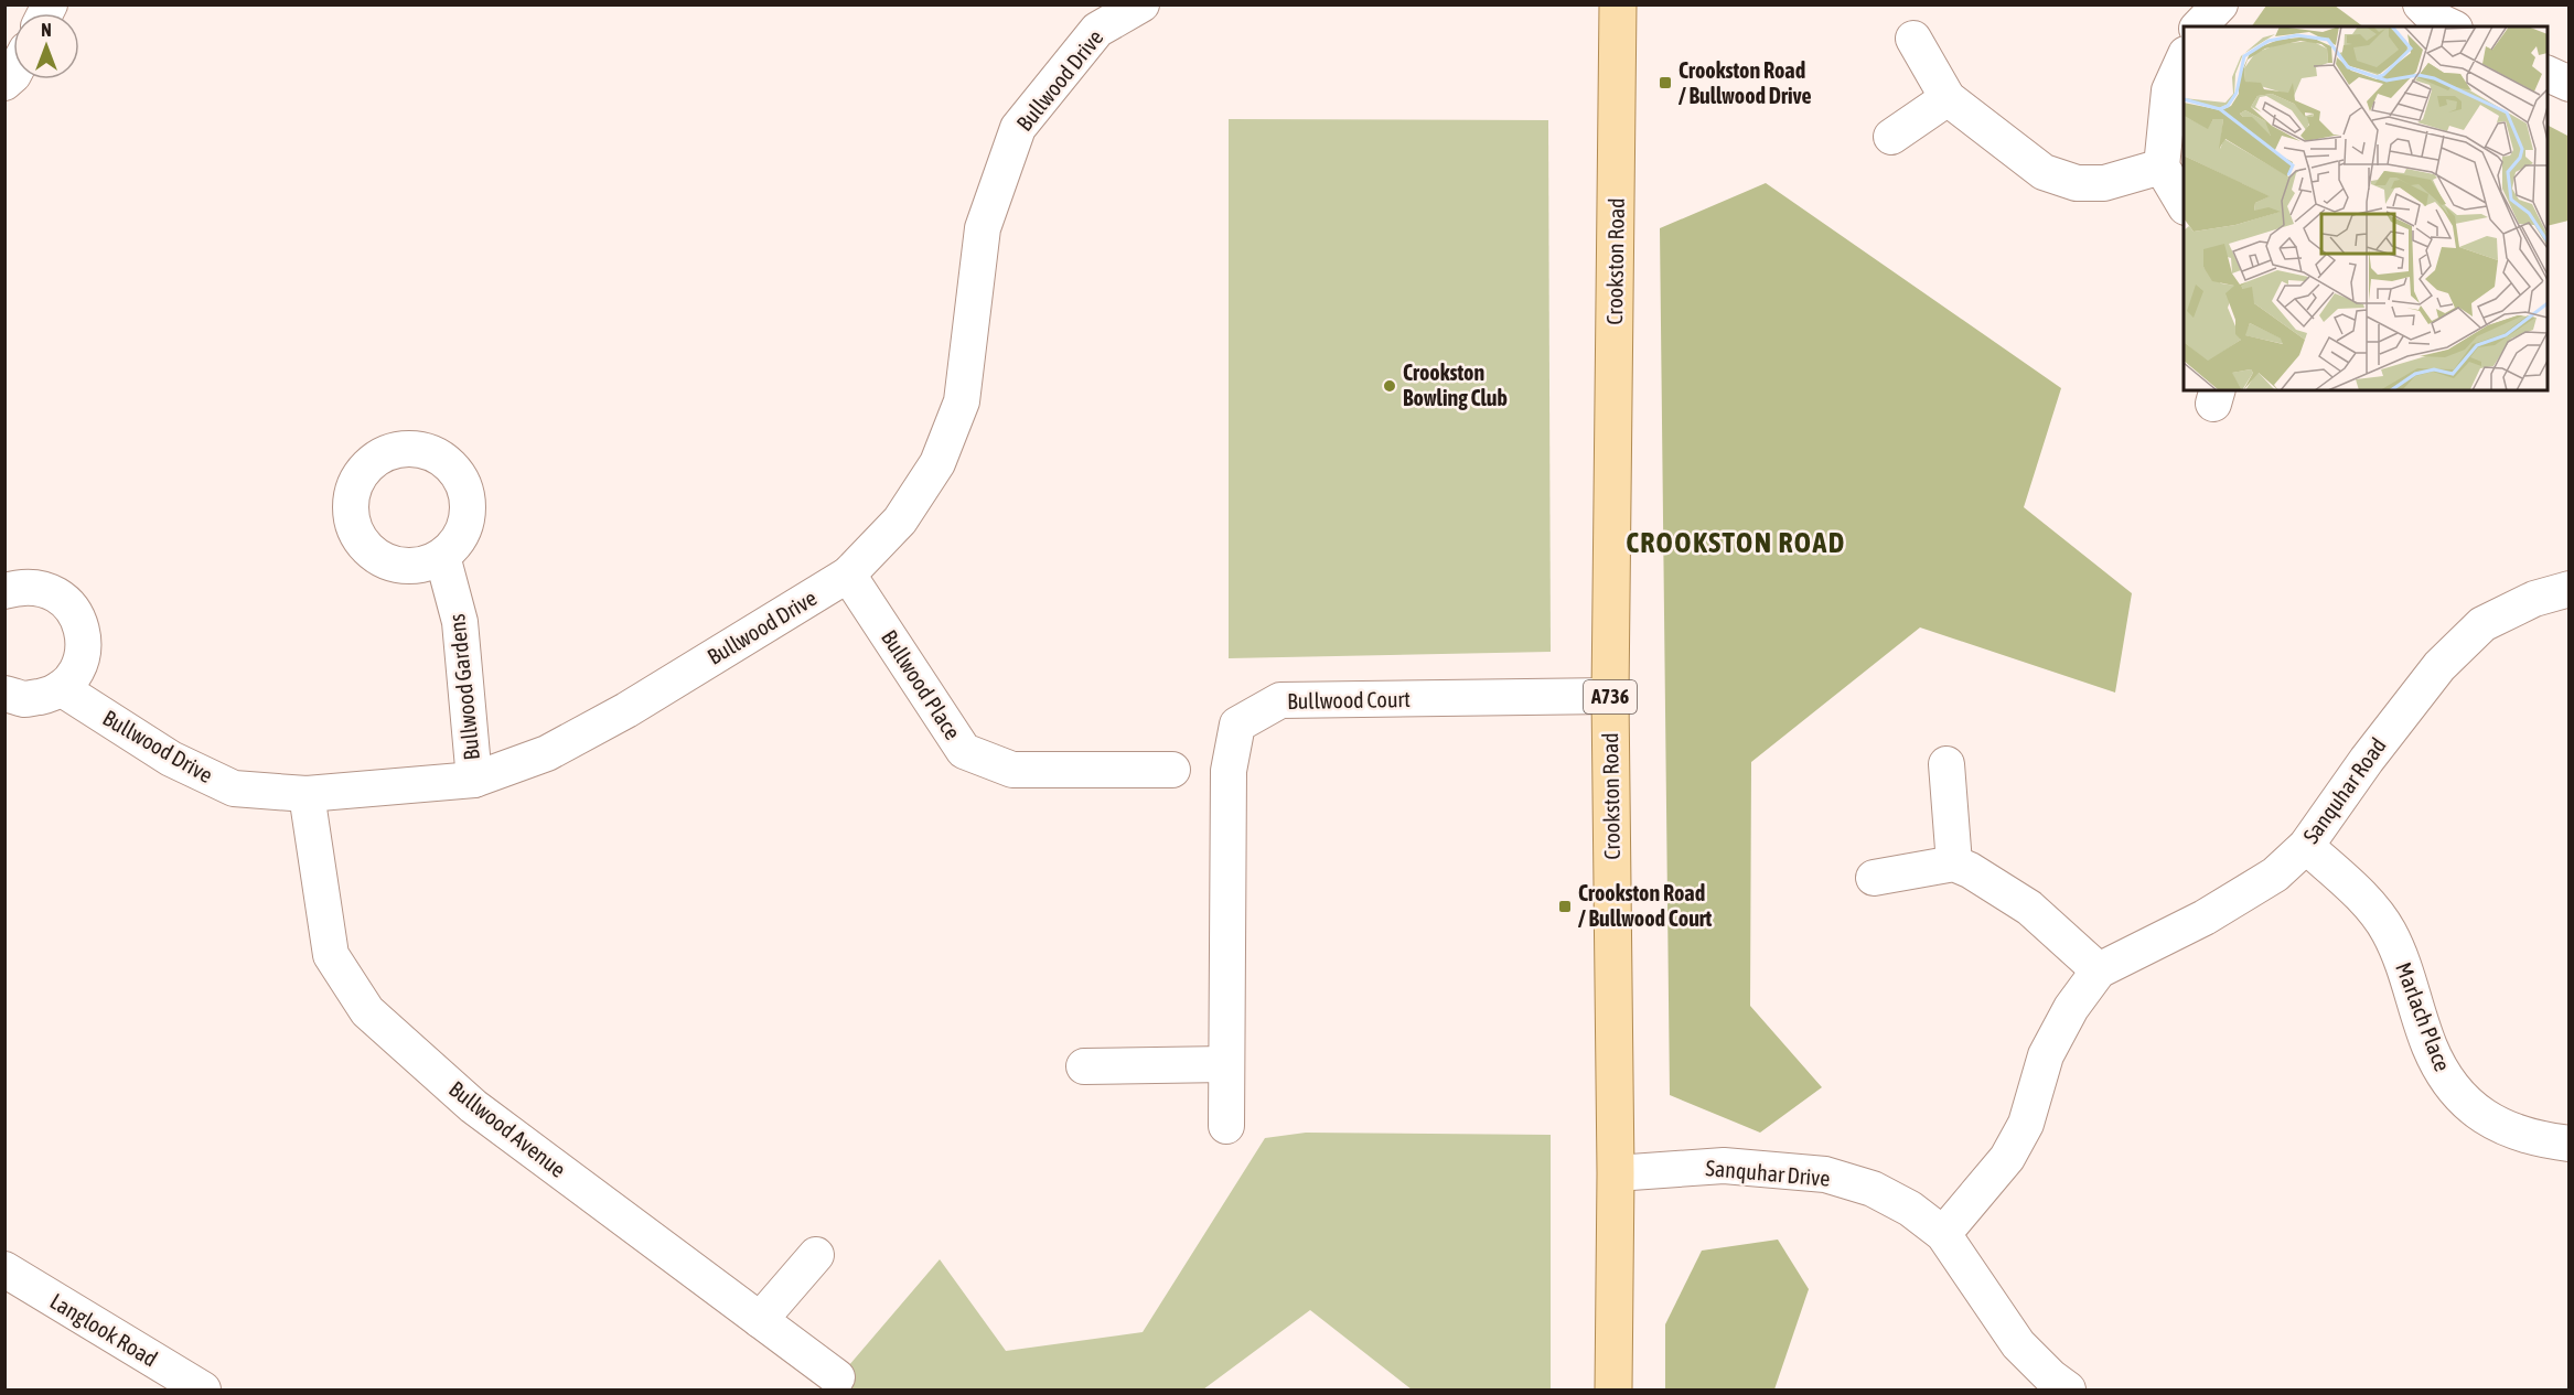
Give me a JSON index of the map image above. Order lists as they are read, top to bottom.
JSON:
{
  "streets": {
    "main road": ["Crookston Road", "A736"],
    "street": [
      "Bullwood Drive",
      "Bullwood Place",
      "Bullwood Gardens",
      "Bullwood Court",
      "Sanquhar Road",
      "Marlach Place",
      "Bullwood Avenue",
      "Sanquhar Drive",
      "Langlook Road"
    ]
  },
  "crossings": [
    ["Bullwood Drive", "Bullwood Place"],
    ["Bullwood Drive", "Bullwood Gardens"],
    ["Bullwood Drive", "Bullwood Avenue"],
    ["Crookston Road", "Bullwood Court"],
    ["Crookston Road", "Sanquhar Drive"],
    ["Sanquhar Road", "Marlach Place"],
    ["Sanquhar Road", "Sanquhar Drive"]
  ],
  "districts": ["CROOKSTON ROAD"],
  "places": {
    "transit": ["Crookston Road / Bullwood Drive", "Crookston Road / Bullwood Court"],
    "other": ["Crookston Bowling Club"]
  },
  "north": "top"
}
